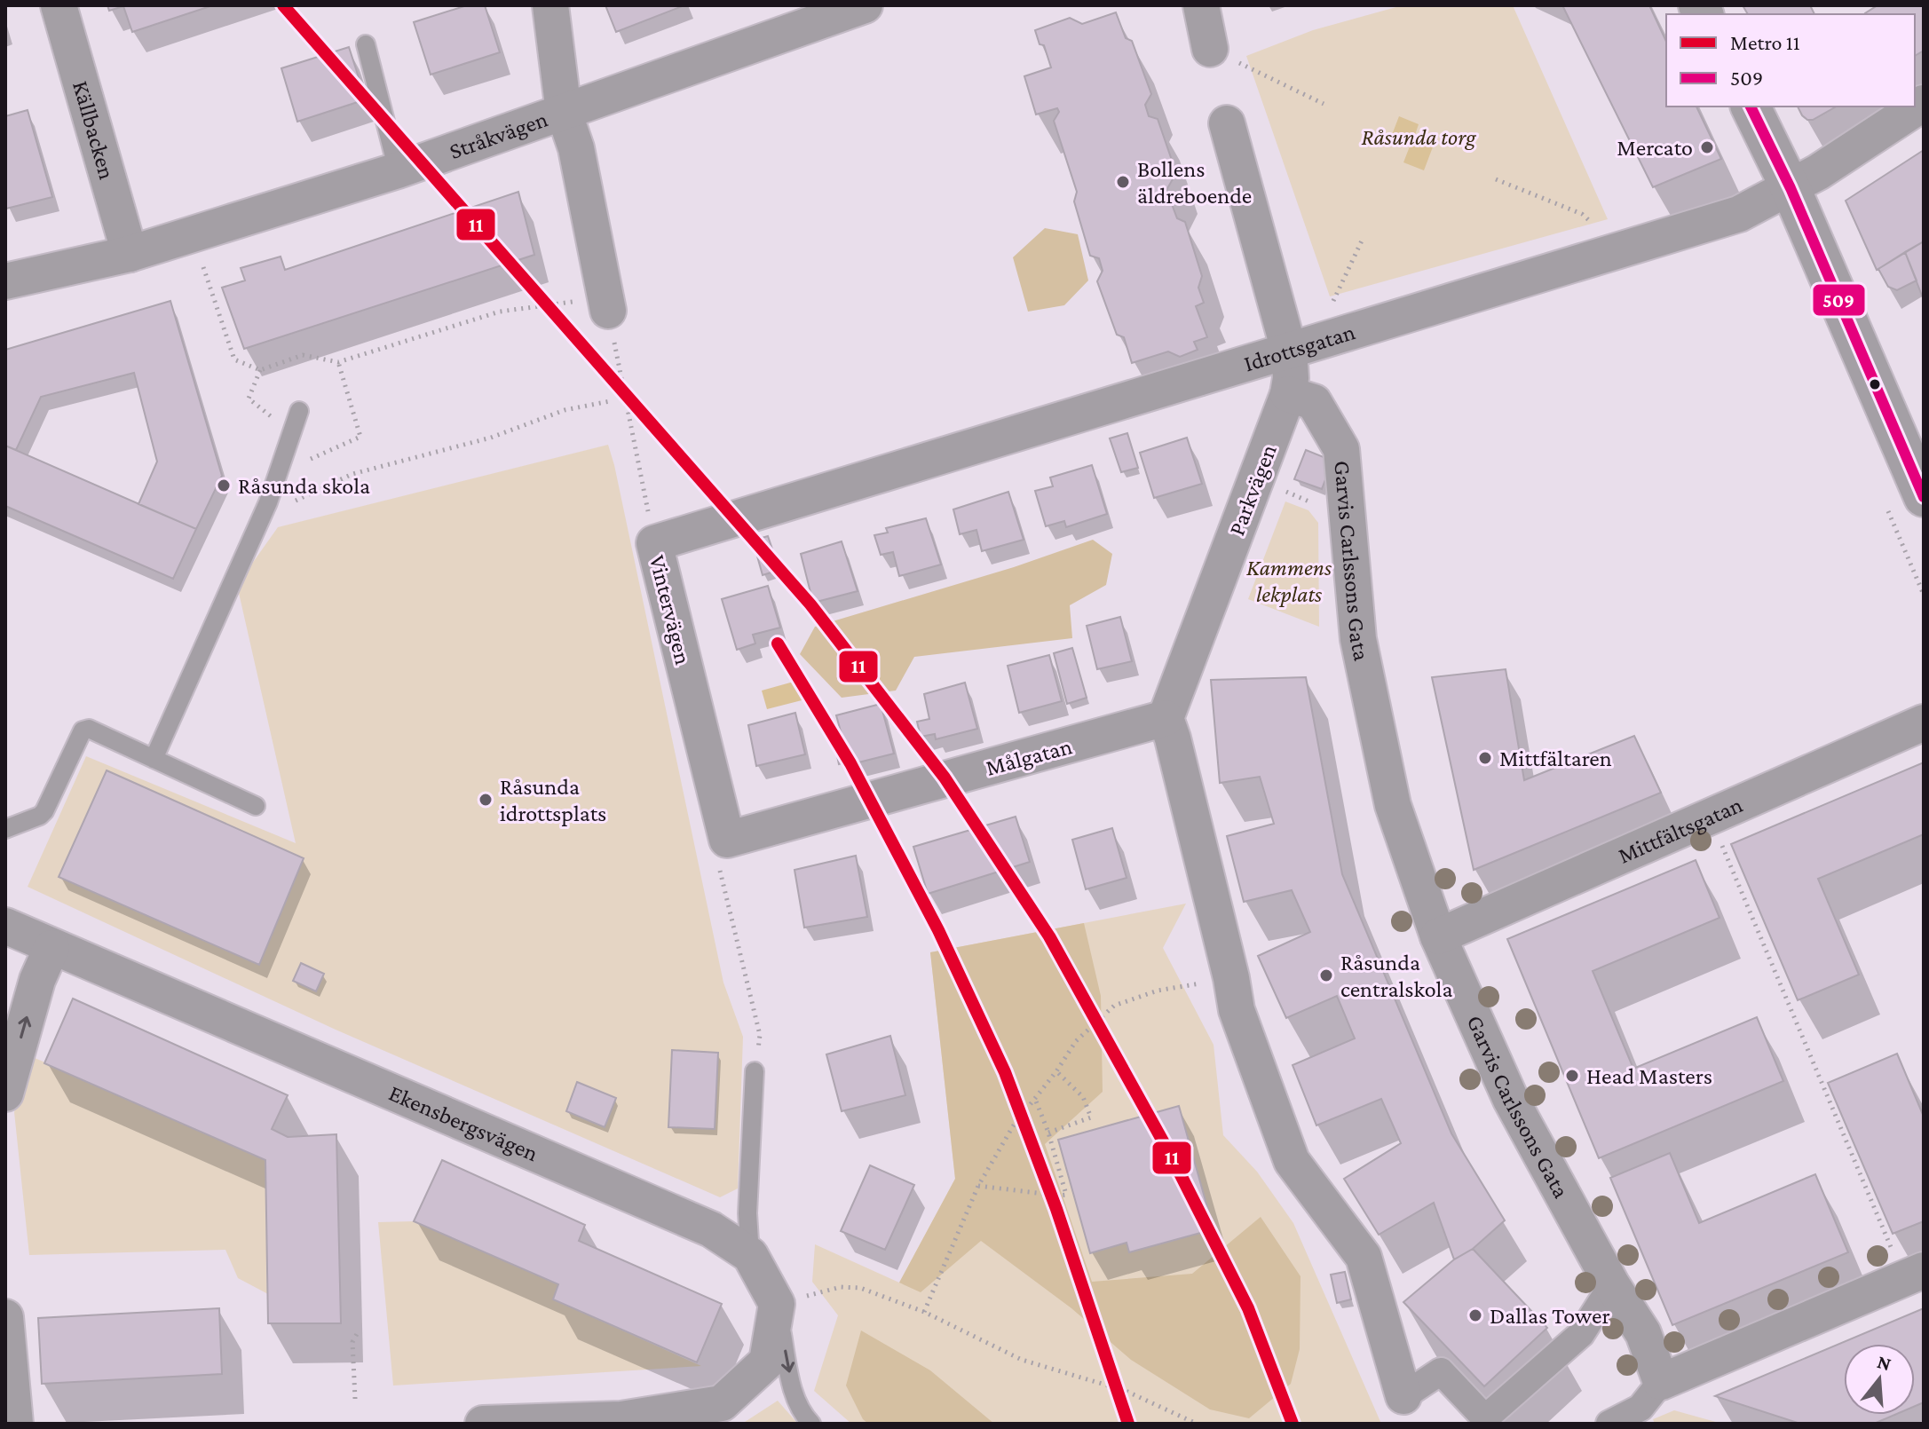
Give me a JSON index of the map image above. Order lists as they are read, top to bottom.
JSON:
{
  "streets": {
    "street": [
      "Källbacken",
      "Stråkvägen",
      "Idrottsgatan",
      "Parkvägen",
      "Garvis Carlssons Gata",
      "Vintervägen",
      "Målgatan",
      "Mittfältsgatan",
      "Ekensbergsvägen"
    ]
  },
  "crossings": [
    ["Källbacken", "Stråkvägen"],
    ["Idrottsgatan", "Parkvägen"],
    ["Idrottsgatan", "Vintervägen"],
    ["Parkvägen", "Garvis Carlssons Gata"],
    ["Parkvägen", "Målgatan"],
    ["Garvis Carlssons Gata", "Mittfältsgatan"],
    ["Vintervägen", "Målgatan"]
  ],
  "parks": ["Råsunda torg", "Kammens lekplats"],
  "places": [
    "Mercato",
    "Bollens äldreboende",
    "Råsunda skola",
    "Mittfältaren",
    "Råsunda idrottsplats",
    "Råsunda centralskola",
    "Head Masters",
    "Dallas Tower"
  ],
  "lines": ["metro line 11", "transit line 509"],
  "legend": ["Metro 11", "509"],
  "north": "top"
}
